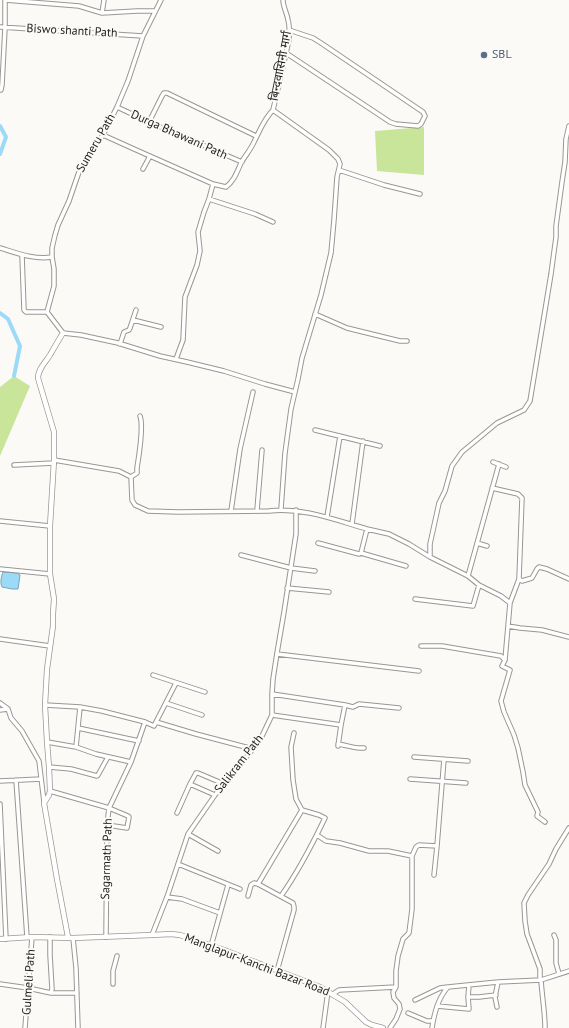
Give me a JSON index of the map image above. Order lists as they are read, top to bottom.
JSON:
{
  "streets": {
    "street": [
      "Biswo shanti Path",
      "बिन्दवासिनी मार्ग",
      "Durga Bhawani Path",
      "Sumeru Path",
      "Salikram Path",
      "Sagarmath Path",
      "Manglapur-Kanchi Bazar Road",
      "Gulmeli Path"
    ]
  },
  "crossings": [
    ["Biswo shanti Path", "Sumeru Path"],
    ["Durga Bhawani Path", "Sumeru Path"],
    ["Salikram Path", "Manglapur-Kanchi Bazar Road"],
    ["Sagarmath Path", "Manglapur-Kanchi Bazar Road"],
    ["Manglapur-Kanchi Bazar Road", "Gulmeli Path"]
  ],
  "places": ["SBL"]
}
